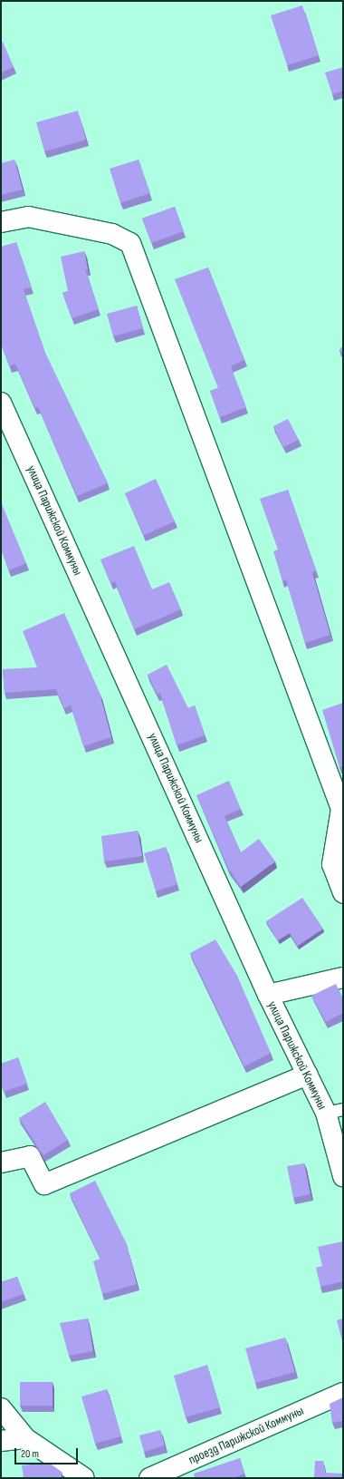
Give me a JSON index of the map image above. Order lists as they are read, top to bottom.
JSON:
{
  "streets": {
    "street": ["улица Парижской Коммуны", "проезд Парижской Коммуны"]
  },
  "scale_bar": "20 m"
}
